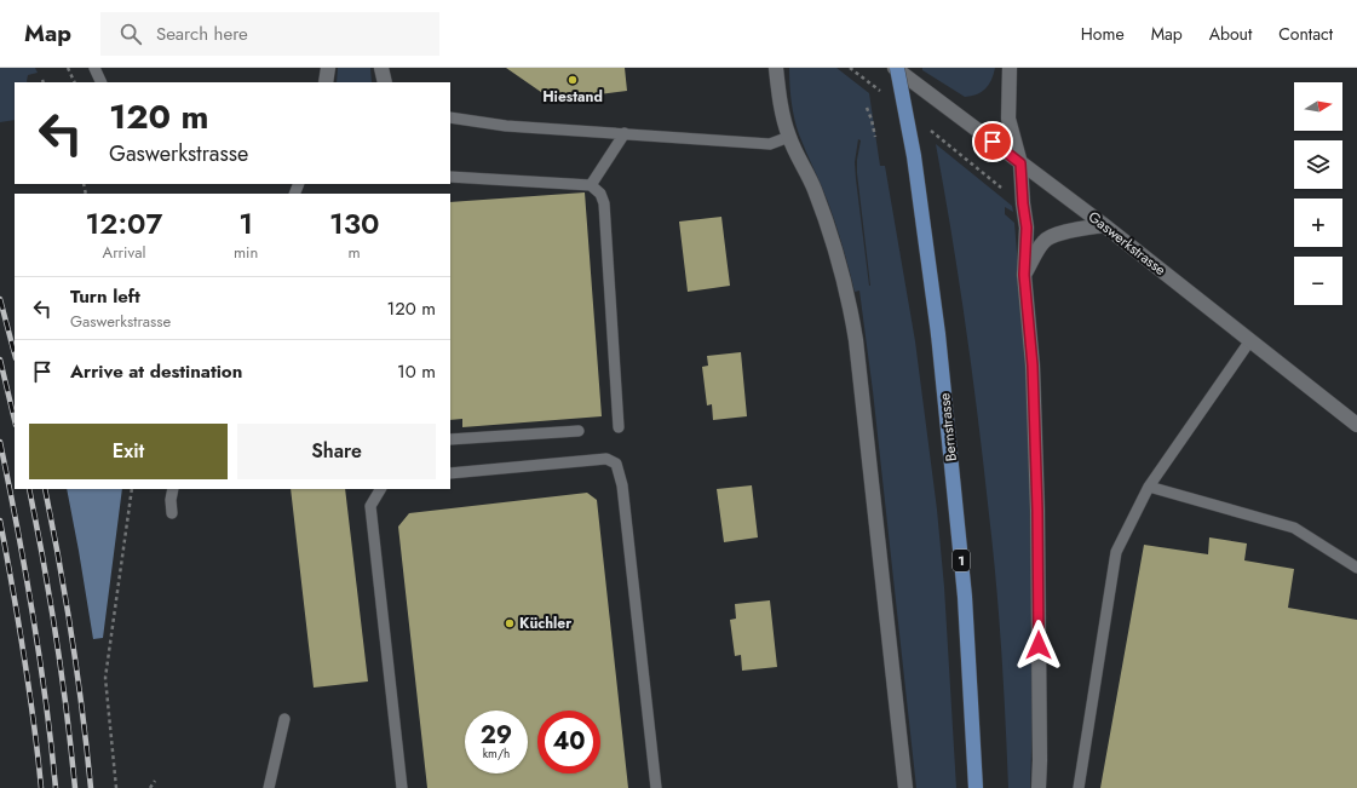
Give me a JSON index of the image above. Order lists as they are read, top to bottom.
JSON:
{
  "streets": {
    "main road": ["Bernstrasse", "1"],
    "street": ["Gaswerkstrasse"]
  },
  "crossings": [
    ["Gaswerkstrasse", "Bernstrasse"]
  ],
  "places": ["Hiestand", "Küchler"],
  "north": "right",
  "page": {
    "header": "Map",
    "search": "Search here",
    "nav": [
      "Home",
      "Map",
      "About",
      "Contact"
    ],
    "map_buttons": ["+", "−"],
    "turn": ["120 m", "Gaswerkstrasse"],
    "eta": [
      "12:07",
      "Arrival",
      "1",
      "min",
      "130",
      "m"
    ],
    "list": [
      {
        "name": "Turn left",
        "note": "Gaswerkstrasse",
        "value": "120 m"
      },
      {
        "name": "Arrive at destination",
        "value": "10 m"
      }
    ],
    "buttons": ["Exit", "Share"],
    "speed": "29 km/h",
    "limit": "40"
  }
}
